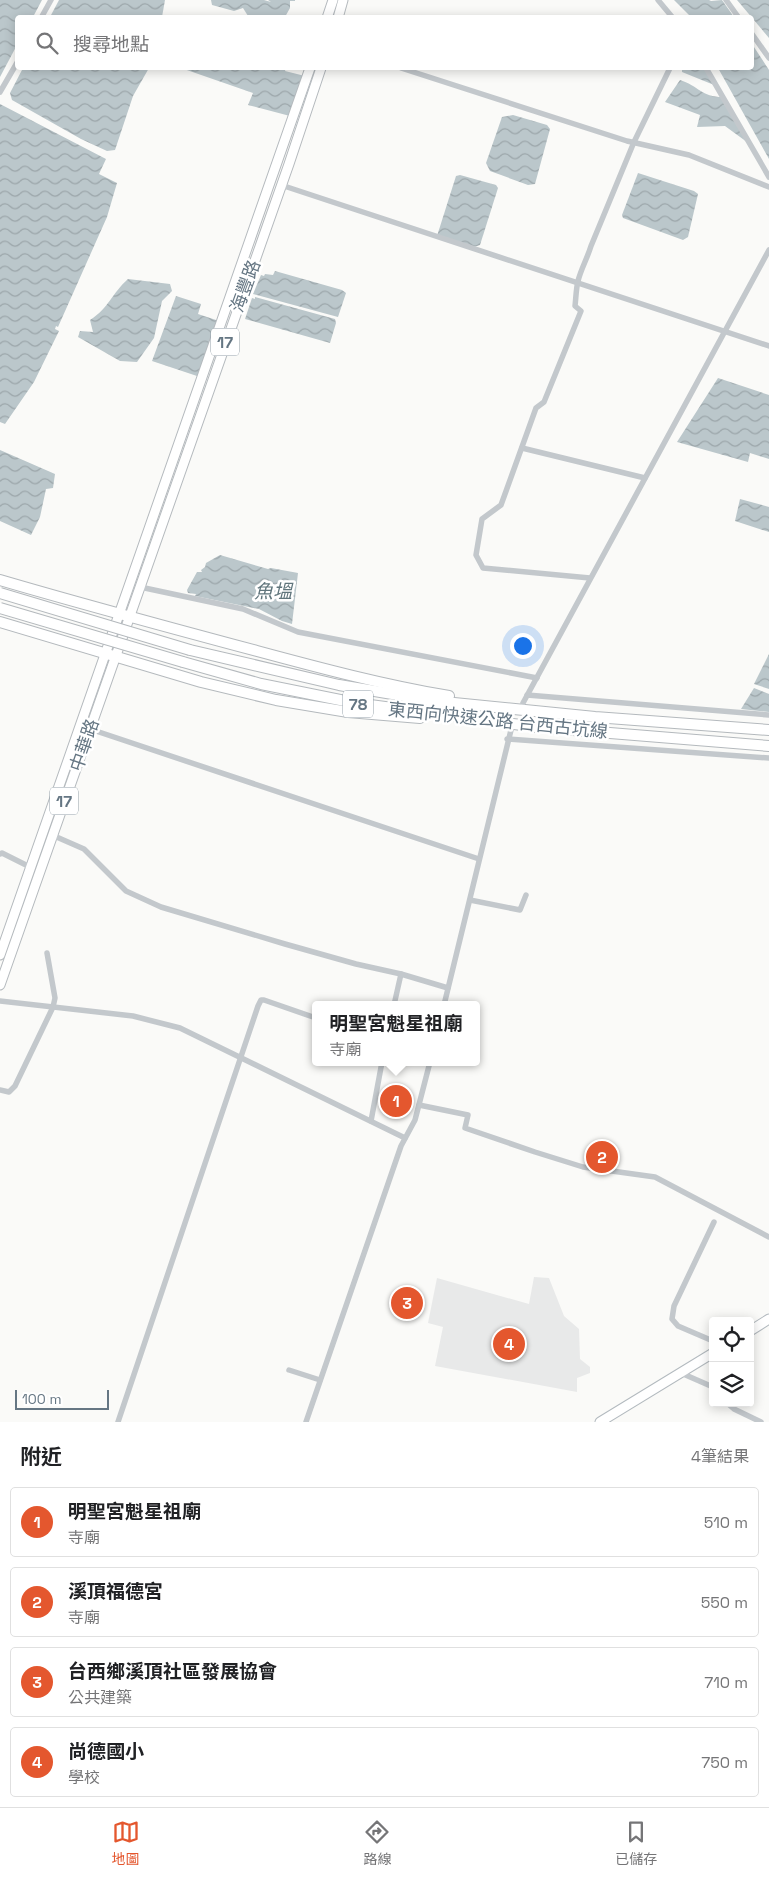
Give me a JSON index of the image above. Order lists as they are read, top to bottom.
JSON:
{
  "streets": {
    "highway": ["78", "東西向快速公路 台西古坑線"],
    "main road": ["海豐路", "17", "中華路"]
  },
  "crossings": [
    ["海豐路", "中華路"]
  ],
  "water": ["魚塭"],
  "scale_bar": "100 m",
  "page": {
    "search": "搜尋地點",
    "popup": ["明聖宮魁星祖廟", "寺廟"],
    "pins": [
      "1",
      "2",
      "3",
      "4"
    ],
    "scale": "100 m",
    "heading": ["附近", "4筆結果"],
    "list": [
      {
        "mark": "1",
        "name": "明聖宮魁星祖廟",
        "note": "寺廟",
        "value": "510 m"
      },
      {
        "mark": "2",
        "name": "溪頂福德宮",
        "note": "寺廟",
        "value": "550 m"
      },
      {
        "mark": "3",
        "name": "台西鄉溪頂社區發展協會",
        "note": "公共建築",
        "value": "710 m"
      },
      {
        "mark": "4",
        "name": "尚德國小",
        "note": "學校",
        "value": "750 m"
      }
    ],
    "nav": ["地圖", "路線", "已儲存"]
  }
}
